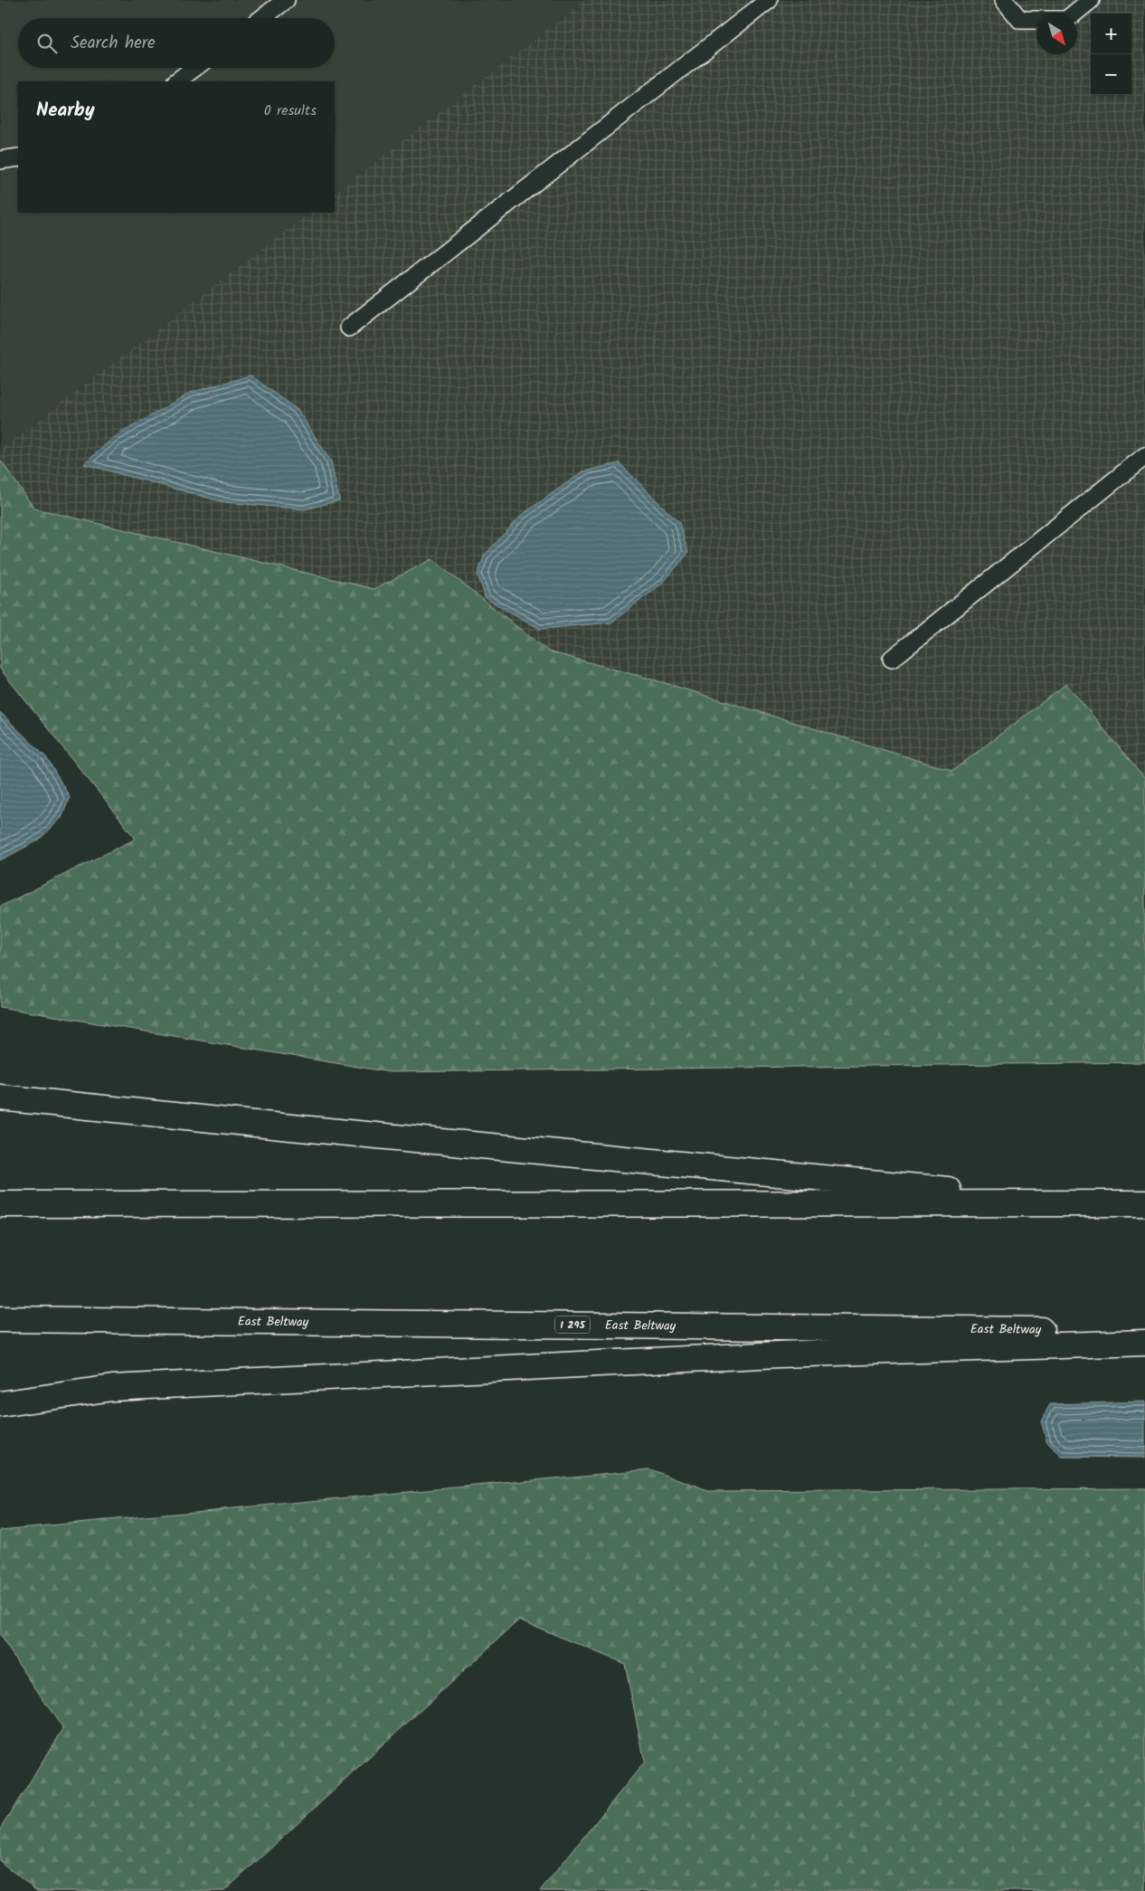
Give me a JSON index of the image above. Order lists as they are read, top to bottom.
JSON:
{
  "streets": {
    "highway": ["East Beltway", "I 295"]
  },
  "north": "bottom right",
  "page": {
    "map_buttons": ["+", "−"],
    "search": "Search here",
    "heading": ["Nearby", "0 results"]
  }
}
